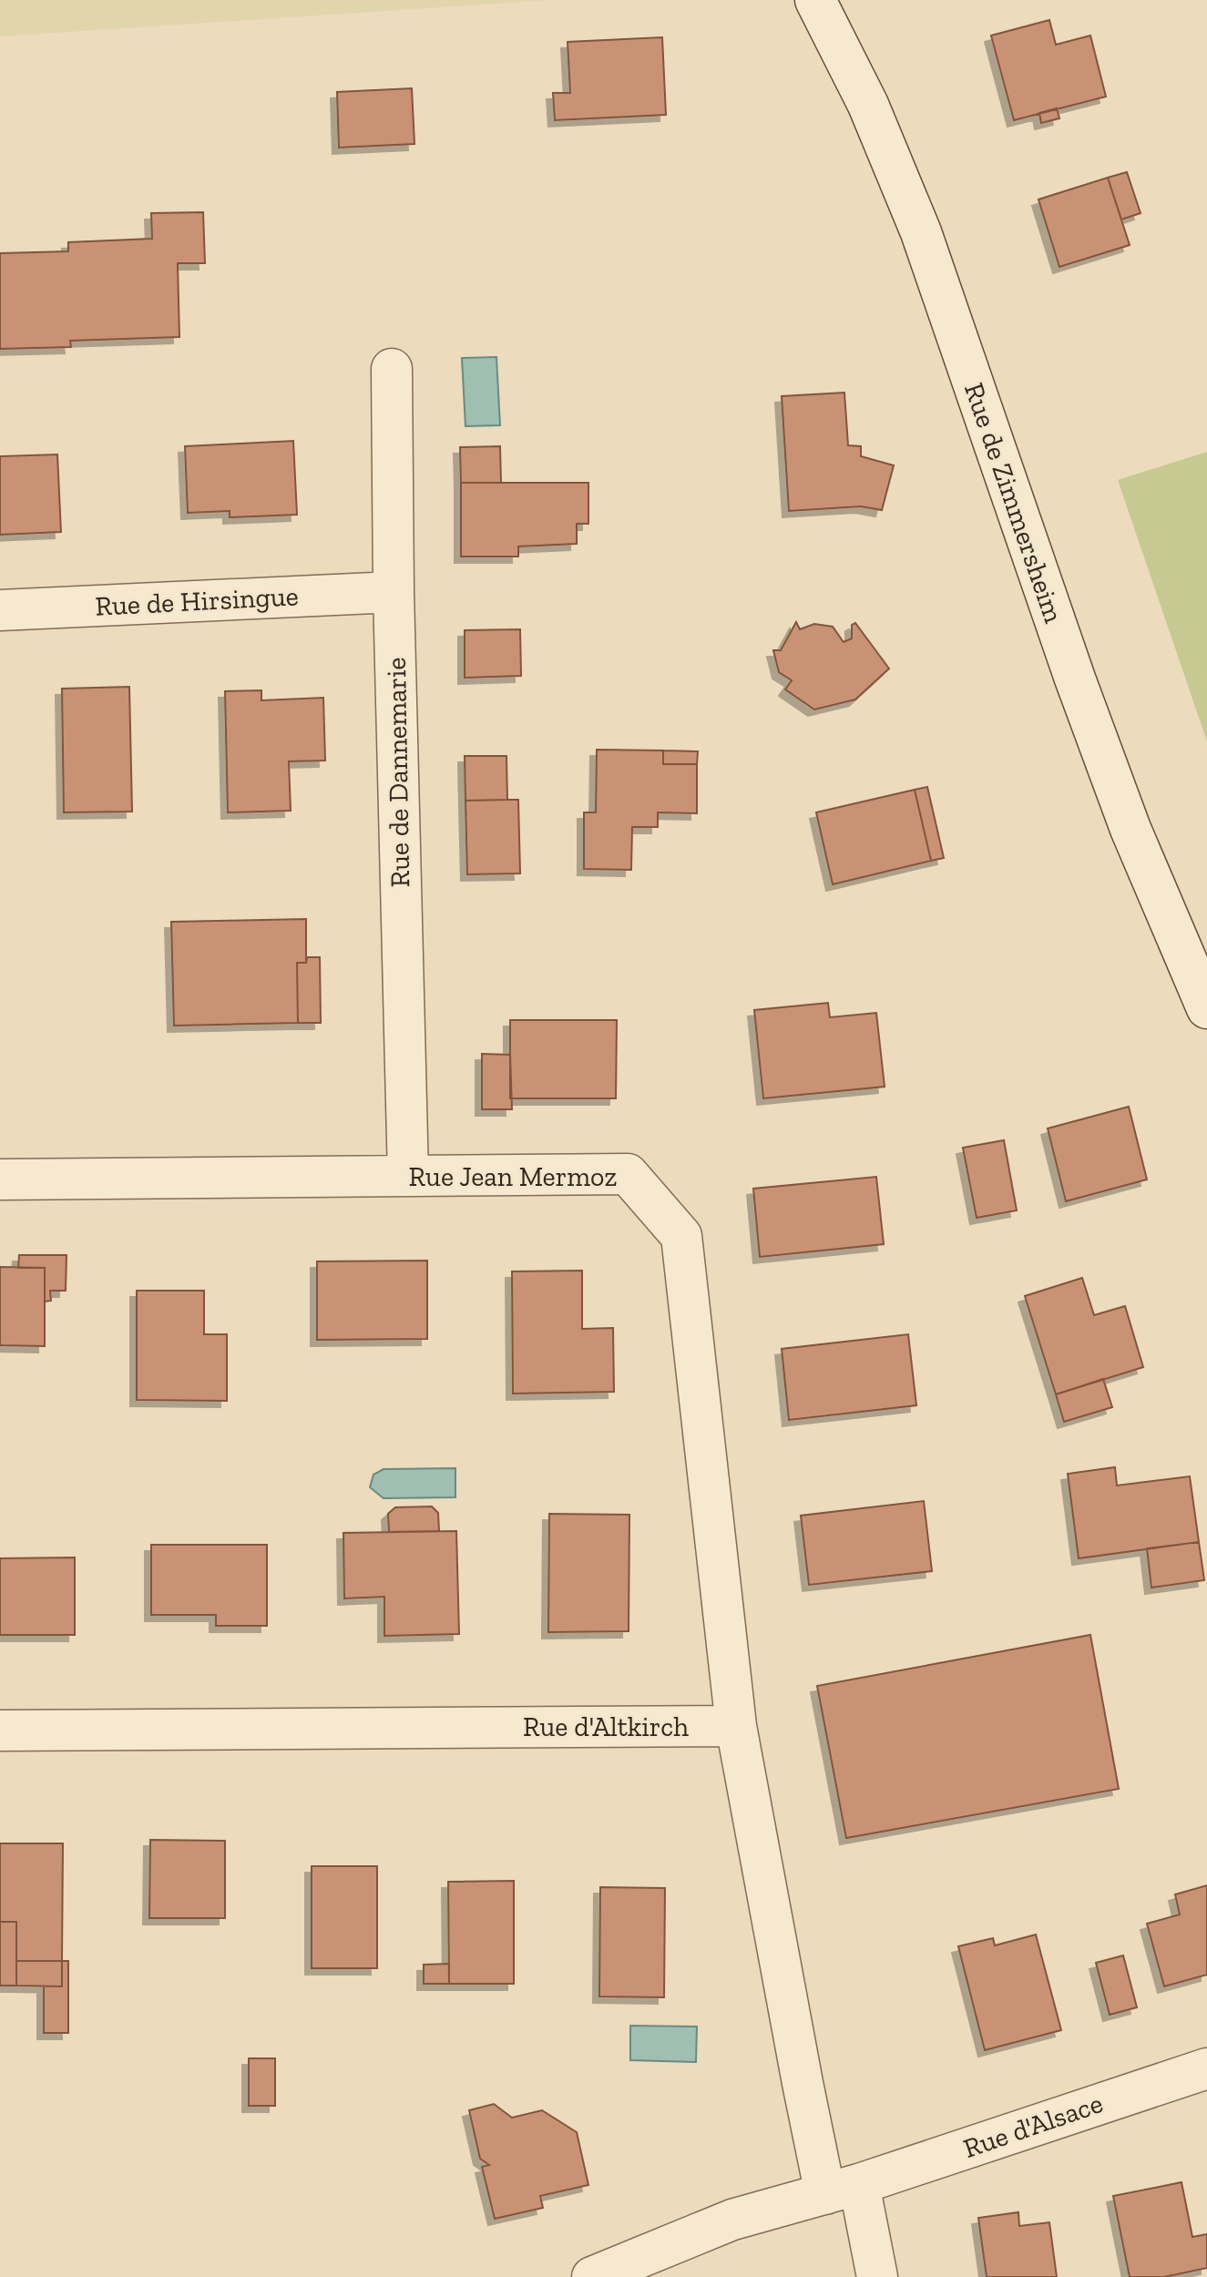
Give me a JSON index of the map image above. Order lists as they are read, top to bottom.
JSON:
{
  "streets": {
    "street": [
      "Rue de Zimmersheim",
      "Rue de Hirsingue",
      "Rue de Dannemarie",
      "Rue Jean Mermoz",
      "Rue d'Altkirch",
      "Rue d'Alsace"
    ]
  },
  "crossings": [
    ["Rue de Hirsingue", "Rue de Dannemarie"],
    ["Rue de Dannemarie", "Rue Jean Mermoz"],
    ["Rue Jean Mermoz", "Rue d'Altkirch"]
  ]
}
